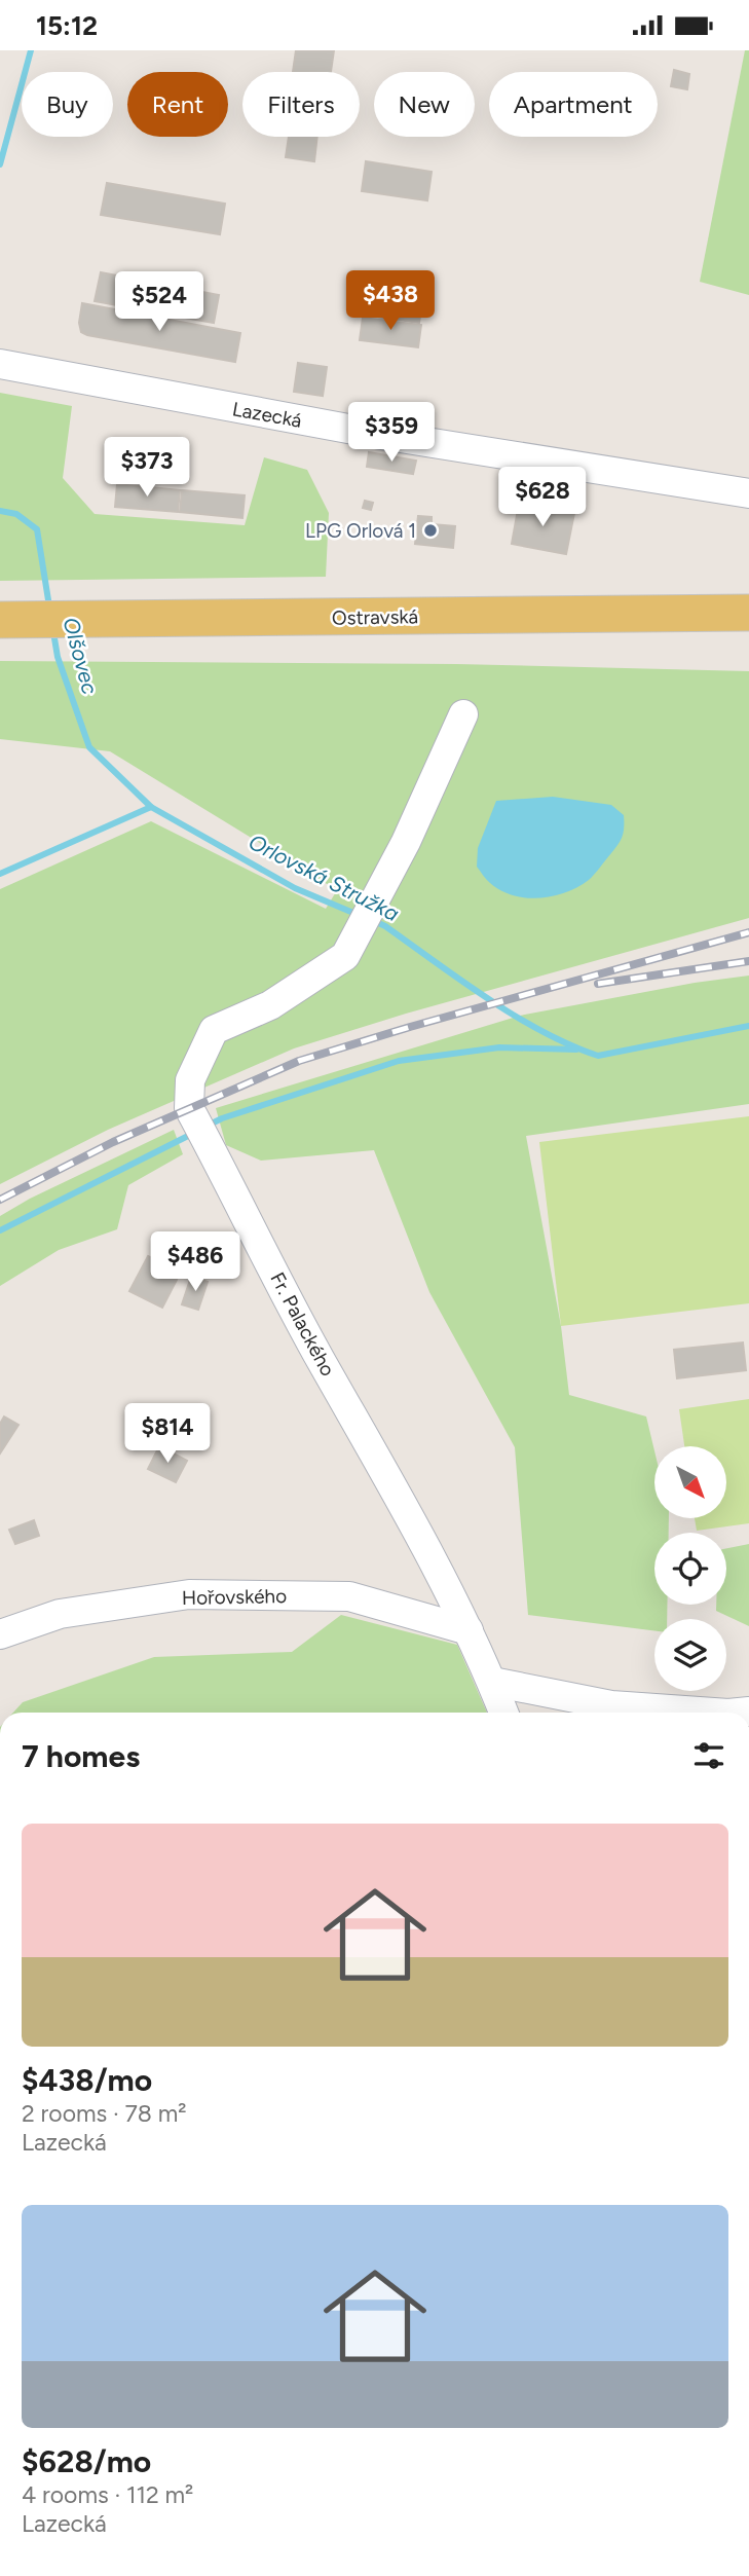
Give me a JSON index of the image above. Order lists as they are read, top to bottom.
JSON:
{
  "streets": {
    "main road": ["Ostravská"],
    "street": ["Lazecká", "Fr. Palackého", "Hořovského"]
  },
  "crossings": [
    ["Fr. Palackého", "Hořovského"]
  ],
  "water": ["Olšovec", "Orlovská Stružka"],
  "places": ["LPG Orlová 1"],
  "north": "bottom right",
  "page": {
    "status": "15:12",
    "chip": [
      "Buy",
      "Rent",
      "Filters",
      "New",
      "Apartment"
    ],
    "price": [
      "$438",
      "$524",
      "$359",
      "$373",
      "$628",
      "$486",
      "$814"
    ],
    "heading": "7 homes",
    "list": [
      {
        "name": "$438/mo",
        "note": "2 rooms · 78 m² · Lazecká"
      },
      {
        "name": "$628/mo",
        "note": "4 rooms · 112 m² · Lazecká"
      }
    ]
  }
}
